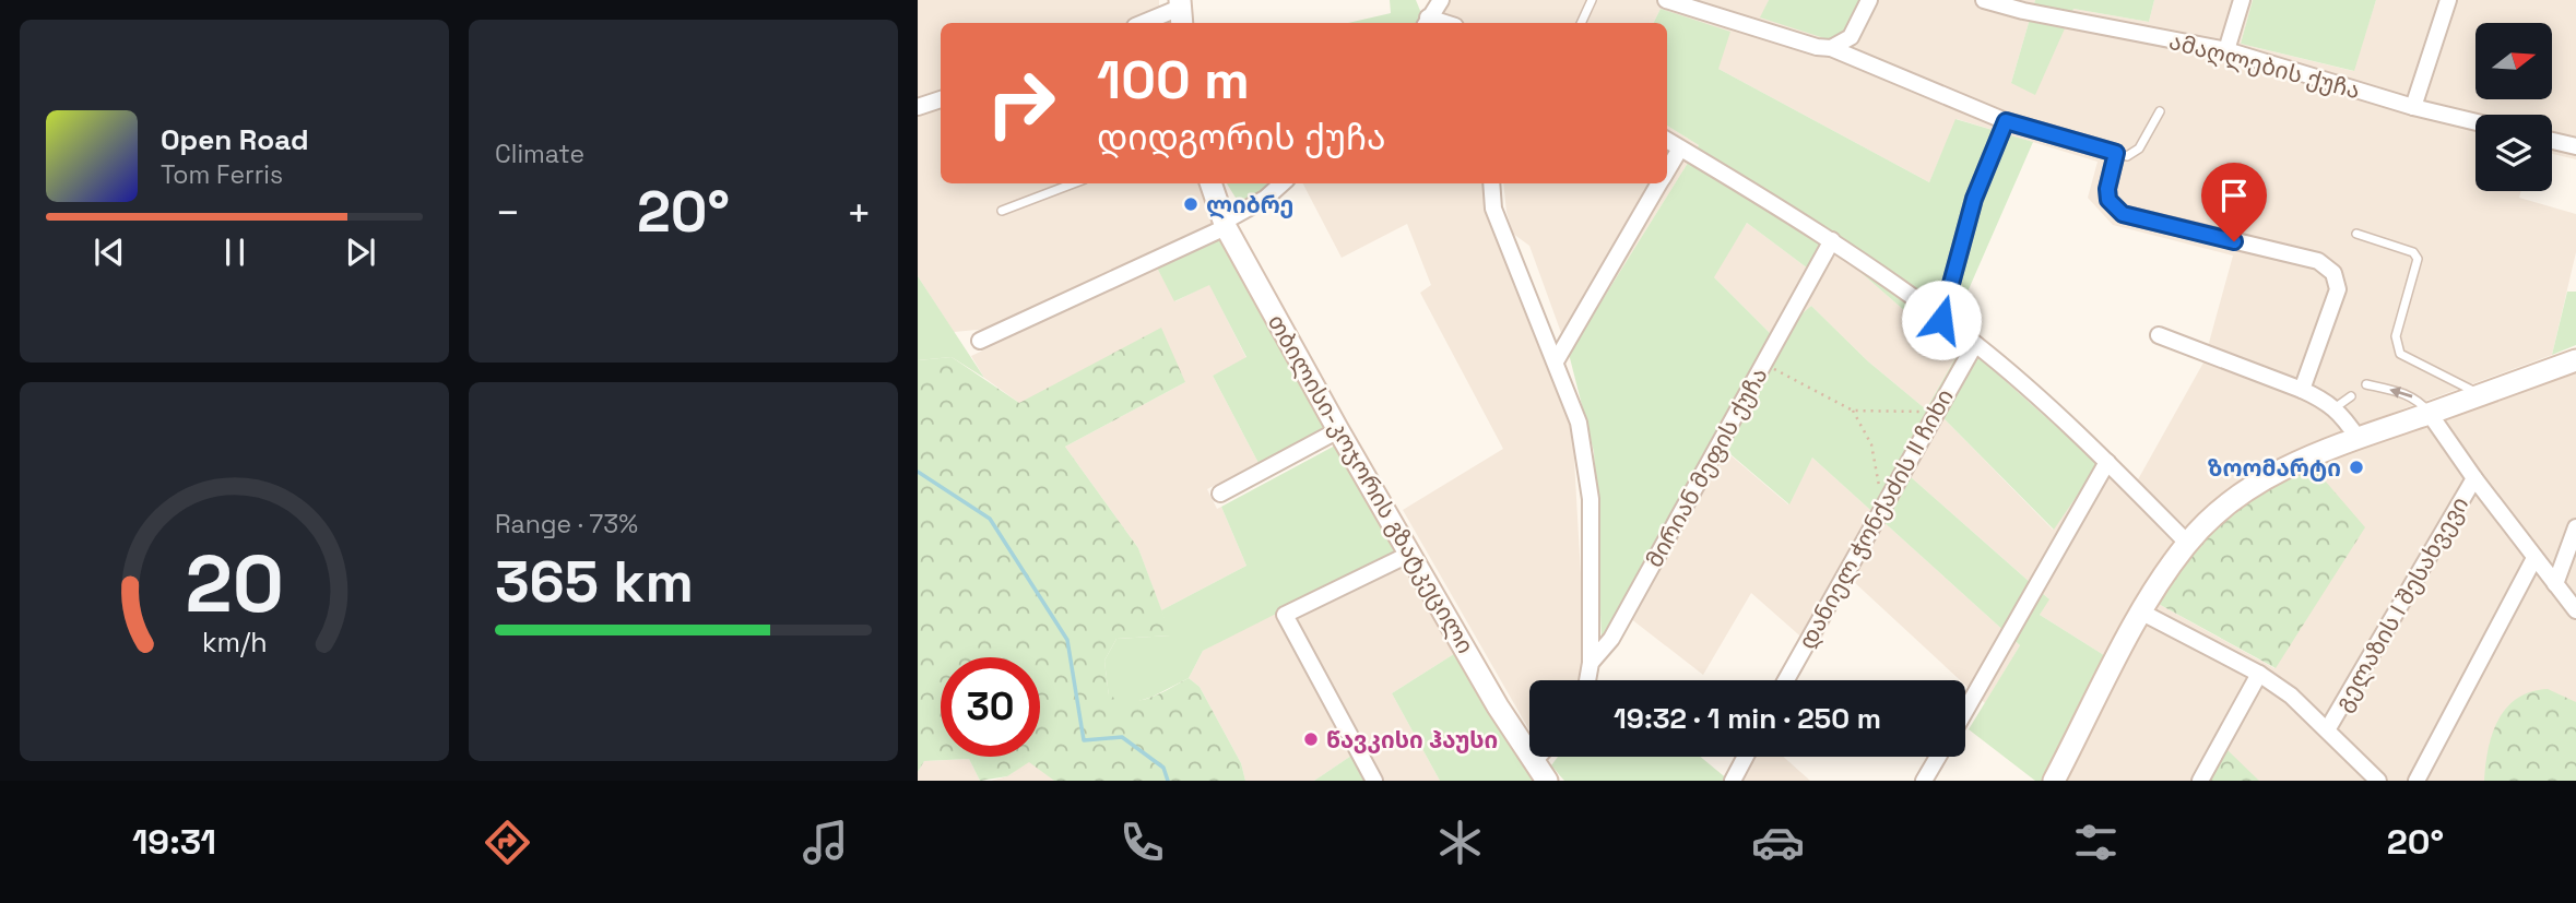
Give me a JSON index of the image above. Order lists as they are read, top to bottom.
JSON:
{
  "streets": {
    "main road": ["თბილისი-კოჯორის გზატკეცილი"],
    "street": [
      "ამაღლების ქუჩა",
      "მირიან მეფის ქუჩა",
      "დანიელ ჭონქაძის II ჩიხი",
      "გელაზის I შესახვევი"
    ]
  },
  "places": ["ლიბრე", "ზოომარტი", "წავკისი ჰაუსი"],
  "north": "right",
  "page": {
    "tile": [
      "Climate",
      ["Range · 73%", "365 km"]
    ],
    "turn": ["100 m", "დიდგორის ქუჩა"],
    "song": ["Open Road", "Tom Ferris"],
    "heat": ["−", "20°", "+"],
    "limit": "30",
    "trip": "19:32 · 1 min · 250 m",
    "tabs": ["19:31", "20°"],
    "gauge": ["20", "km/h"]
  }
}
